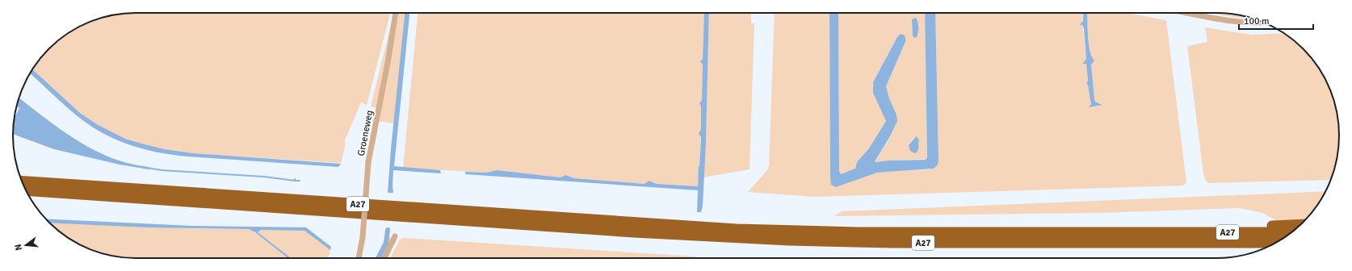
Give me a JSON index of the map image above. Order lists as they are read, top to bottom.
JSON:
{
  "streets": {
    "highway": ["A27"],
    "street": ["Groeneweg"]
  },
  "scale_bar": "100 m",
  "north": "left"
}
